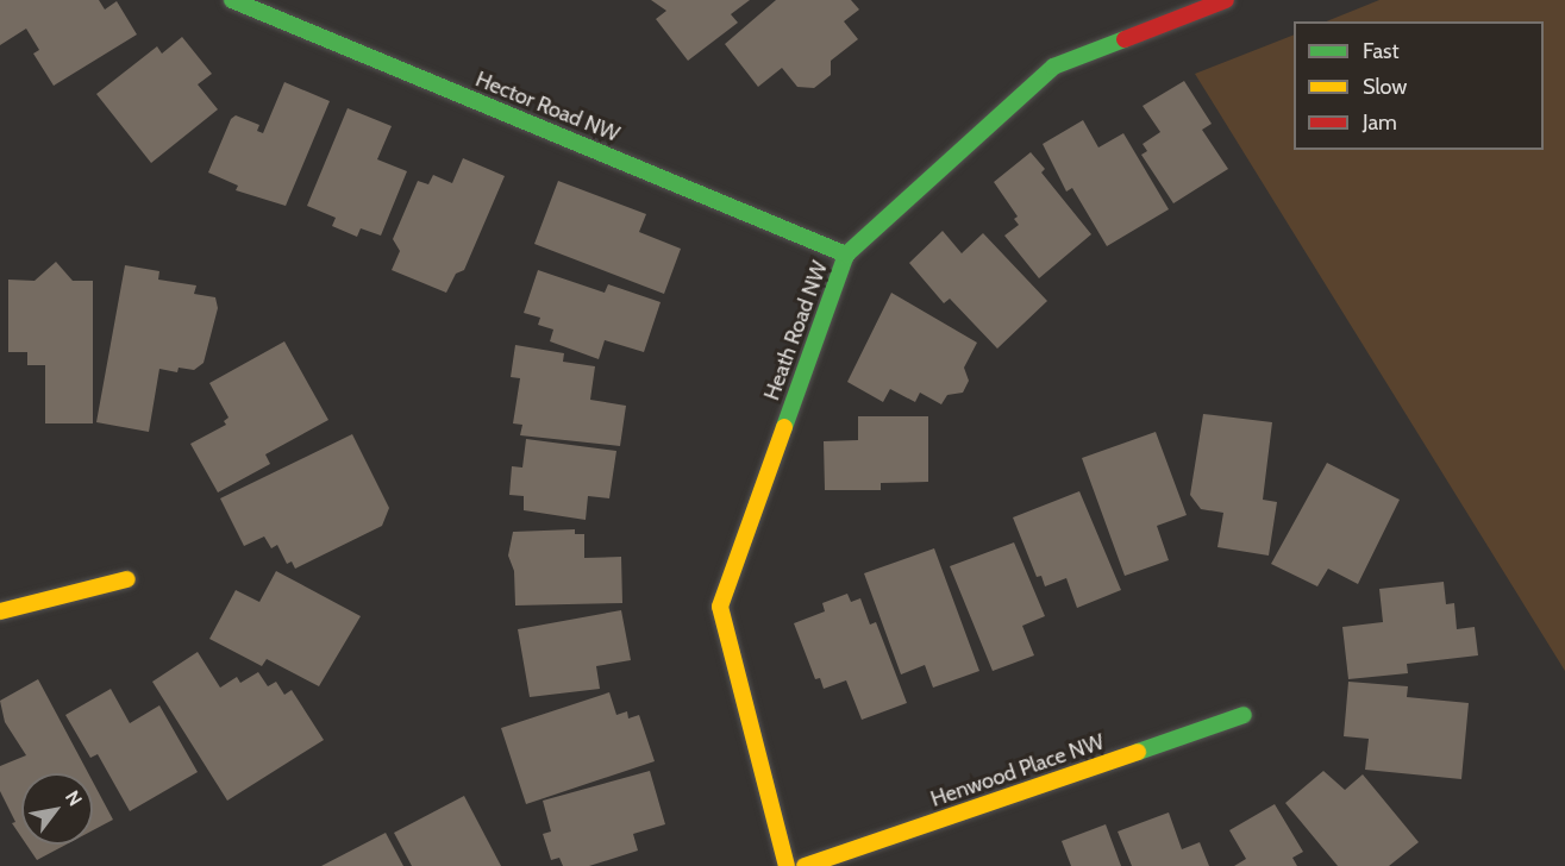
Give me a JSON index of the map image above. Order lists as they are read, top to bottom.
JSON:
{
  "streets": {
    "street": ["Hector Road NW", "Heath Road NW", "Henwood Place NW"]
  },
  "crossings": [
    ["Hector Road NW", "Heath Road NW"]
  ],
  "legend": ["Fast", "Slow", "Jam"],
  "north": "top right"
}
